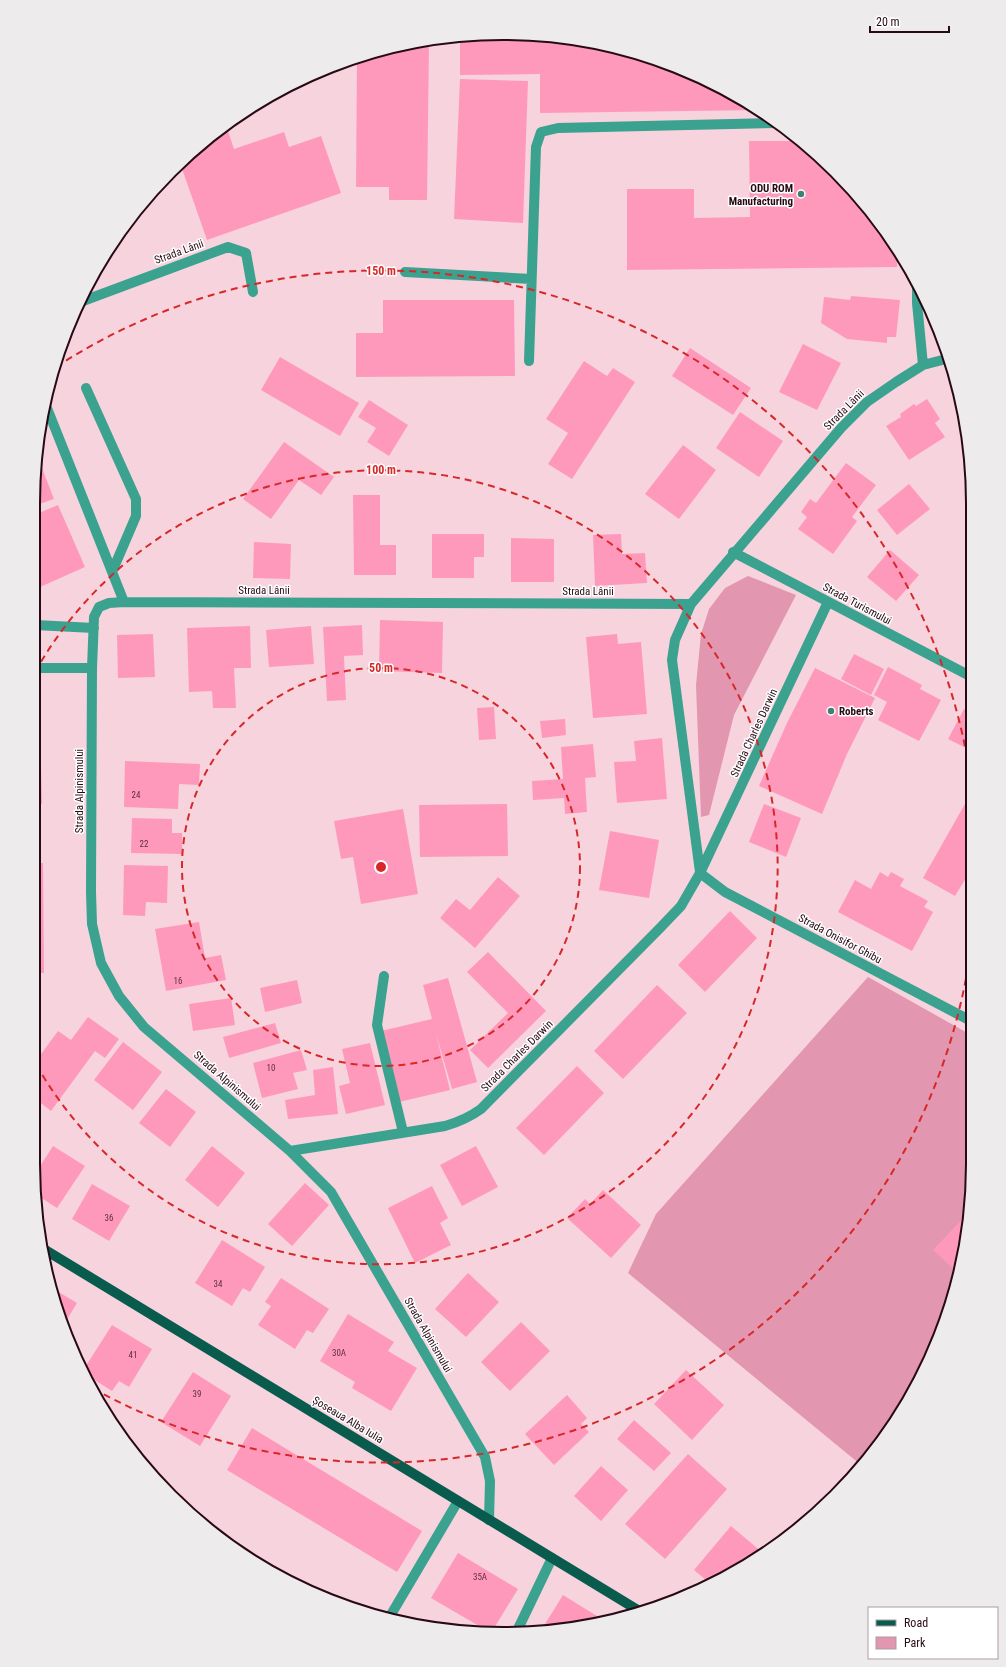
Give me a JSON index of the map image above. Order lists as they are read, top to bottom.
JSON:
{
  "streets": {
    "main road": ["Șoseaua Alba Iulia"],
    "street": [
      "Strada Lânii",
      "Strada Turismului",
      "Strada Charles Darwin",
      "Strada Alpinismului",
      "Strada Onisifor Ghibu"
    ]
  },
  "crossings": [
    ["Strada Lânii", "Strada Turismului"],
    ["Strada Lânii", "Strada Alpinismului"],
    ["Strada Turismului", "Strada Charles Darwin"],
    ["Strada Charles Darwin", "Strada Alpinismului"],
    ["Strada Charles Darwin", "Strada Onisifor Ghibu"],
    ["Strada Alpinismului", "Șoseaua Alba Iulia"]
  ],
  "places": ["ODU ROM Manufacturing", "Roberts"],
  "house_numbers": [
    "24",
    "22",
    "16",
    "10",
    "36",
    "34",
    "30A",
    "41",
    "39",
    "35A"
  ],
  "legend": ["Road", "Park"],
  "scale_bar": "20 m",
  "rings": ["150 m", "100 m", "50 m"]
}
